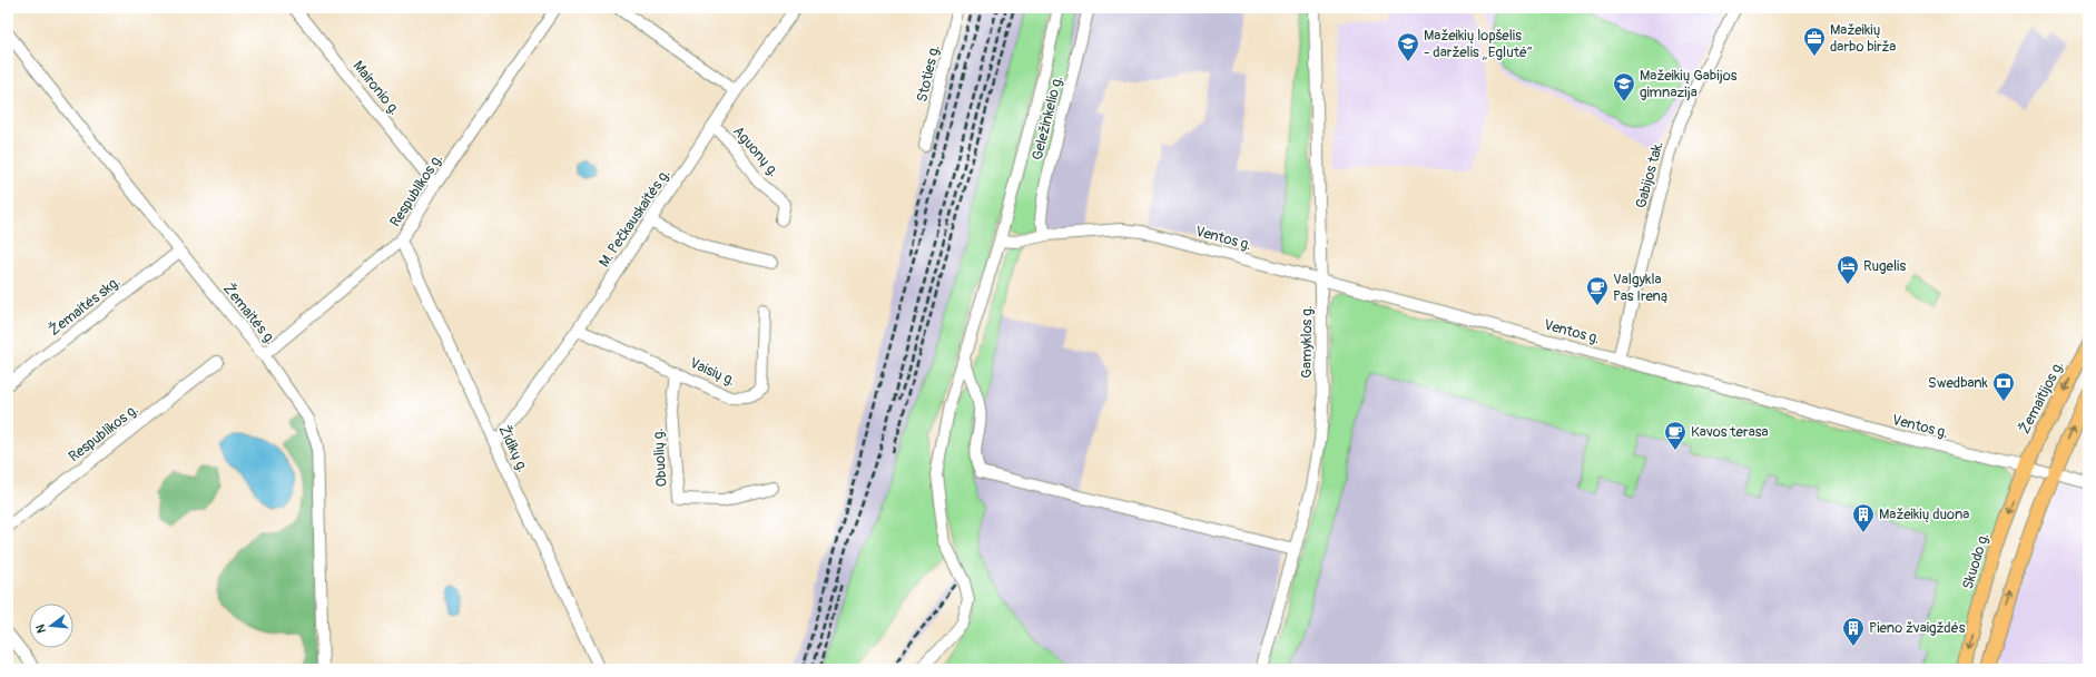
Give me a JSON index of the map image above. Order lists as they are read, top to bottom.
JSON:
{
  "streets": {
    "main road": ["Žemaitijos g.", "Skuodo g."],
    "street": [
      "Stoties g.",
      "Maironio g.",
      "Geležinkelio g.",
      "Aguonų g.",
      "Gabijos tak.",
      "Respublikos g.",
      "M. Pečkauskaitės g.",
      "Ventos g.",
      "Žemaitės skg.",
      "Žemaitės g.",
      "Gamyklos g.",
      "Vaisių g.",
      "Židikų g.",
      "Obuolių g."
    ]
  },
  "crossings": [
    ["Maironio g.", "Respublikos g."],
    ["Geležinkelio g.", "Ventos g."],
    ["Aguonų g.", "M. Pečkauskaitės g."],
    ["Gabijos tak.", "Ventos g."],
    ["Respublikos g.", "Žemaitės g."],
    ["Respublikos g.", "Židikų g."],
    ["M. Pečkauskaitės g.", "Vaisių g."],
    ["M. Pečkauskaitės g.", "Židikų g."],
    ["Ventos g.", "Gamyklos g."],
    ["Ventos g.", "Žemaitijos g."],
    ["Ventos g.", "Skuodo g."],
    ["Žemaitės skg.", "Žemaitės g."],
    ["Vaisių g.", "Obuolių g."],
    ["Žemaitijos g.", "Skuodo g."]
  ],
  "places": {
    "office": ["Mažeikių darbo birža"],
    "school or university": ["Mažeikių lopšelis - darželis „Eglutė“", "Mažeikių Gabijos gimnazija"],
    "hotel": ["Rugelis"],
    "cafe": ["Valgykla Pas Ireną", "Kavos terasa"],
    "bank": ["Swedbank"],
    "building": ["Mažeikių duona", "Pieno žvaigždės"]
  },
  "north": "left"
}
